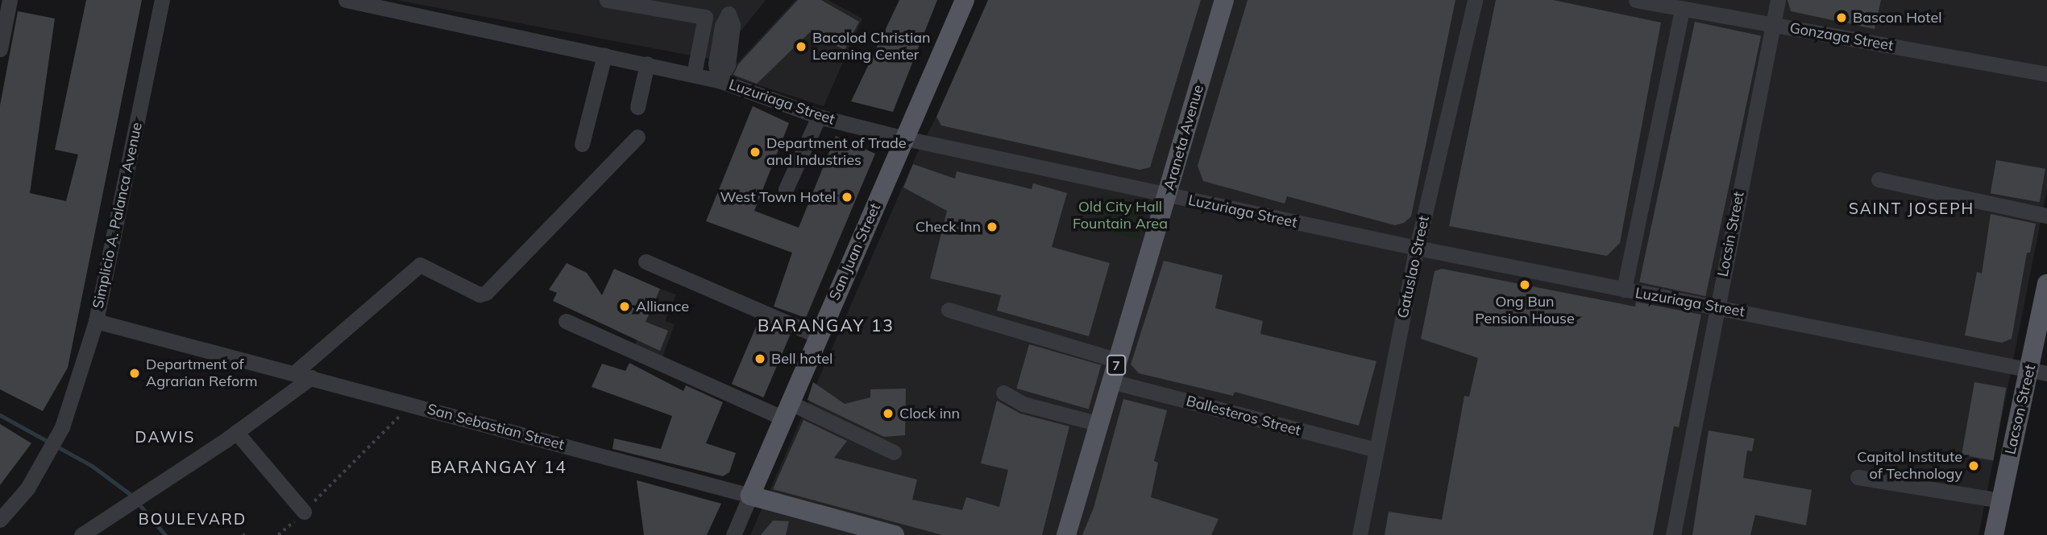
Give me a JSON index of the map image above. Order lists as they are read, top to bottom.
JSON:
{
  "streets": {
    "main road": [
      "Araneta Avenue",
      "San Juan Street",
      "7",
      "Lacson Street",
      "San Sebastian Street"
    ],
    "street": [
      "Gonzaga Street",
      "Luzuriaga Street",
      "Simplicio A. Palanca Avenue",
      "Locsin Street",
      "Gatuslao Street",
      "Ballesteros Street"
    ]
  },
  "crossings": [
    ["Gonzaga Street", "Locsin Street"],
    ["Luzuriaga Street", "Araneta Avenue"],
    ["Luzuriaga Street", "Locsin Street"],
    ["Luzuriaga Street", "San Juan Street"],
    ["Luzuriaga Street", "Gatuslao Street"],
    ["Luzuriaga Street", "Lacson Street"],
    ["Araneta Avenue", "Ballesteros Street"],
    ["Simplicio A. Palanca Avenue", "San Sebastian Street"],
    ["San Juan Street", "San Sebastian Street"],
    ["Gatuslao Street", "Ballesteros Street"]
  ],
  "districts": [
    "SAINT JOSEPH",
    "BARANGAY 13",
    "DAWIS",
    "BARANGAY 14",
    "BOULEVARD"
  ],
  "parks": ["Old City Hall Fountain Area"],
  "places": [
    "Bascon Hotel",
    "Bacolod Christian Learning Center",
    "Department of Trade and Industries",
    "West Town Hotel",
    "Check Inn",
    "Ong Bun Pension House",
    "Alliance",
    "Bell hotel",
    "Department of Agrarian Reform",
    "Clock inn",
    "Capitol Institute of Technology"
  ]
}
